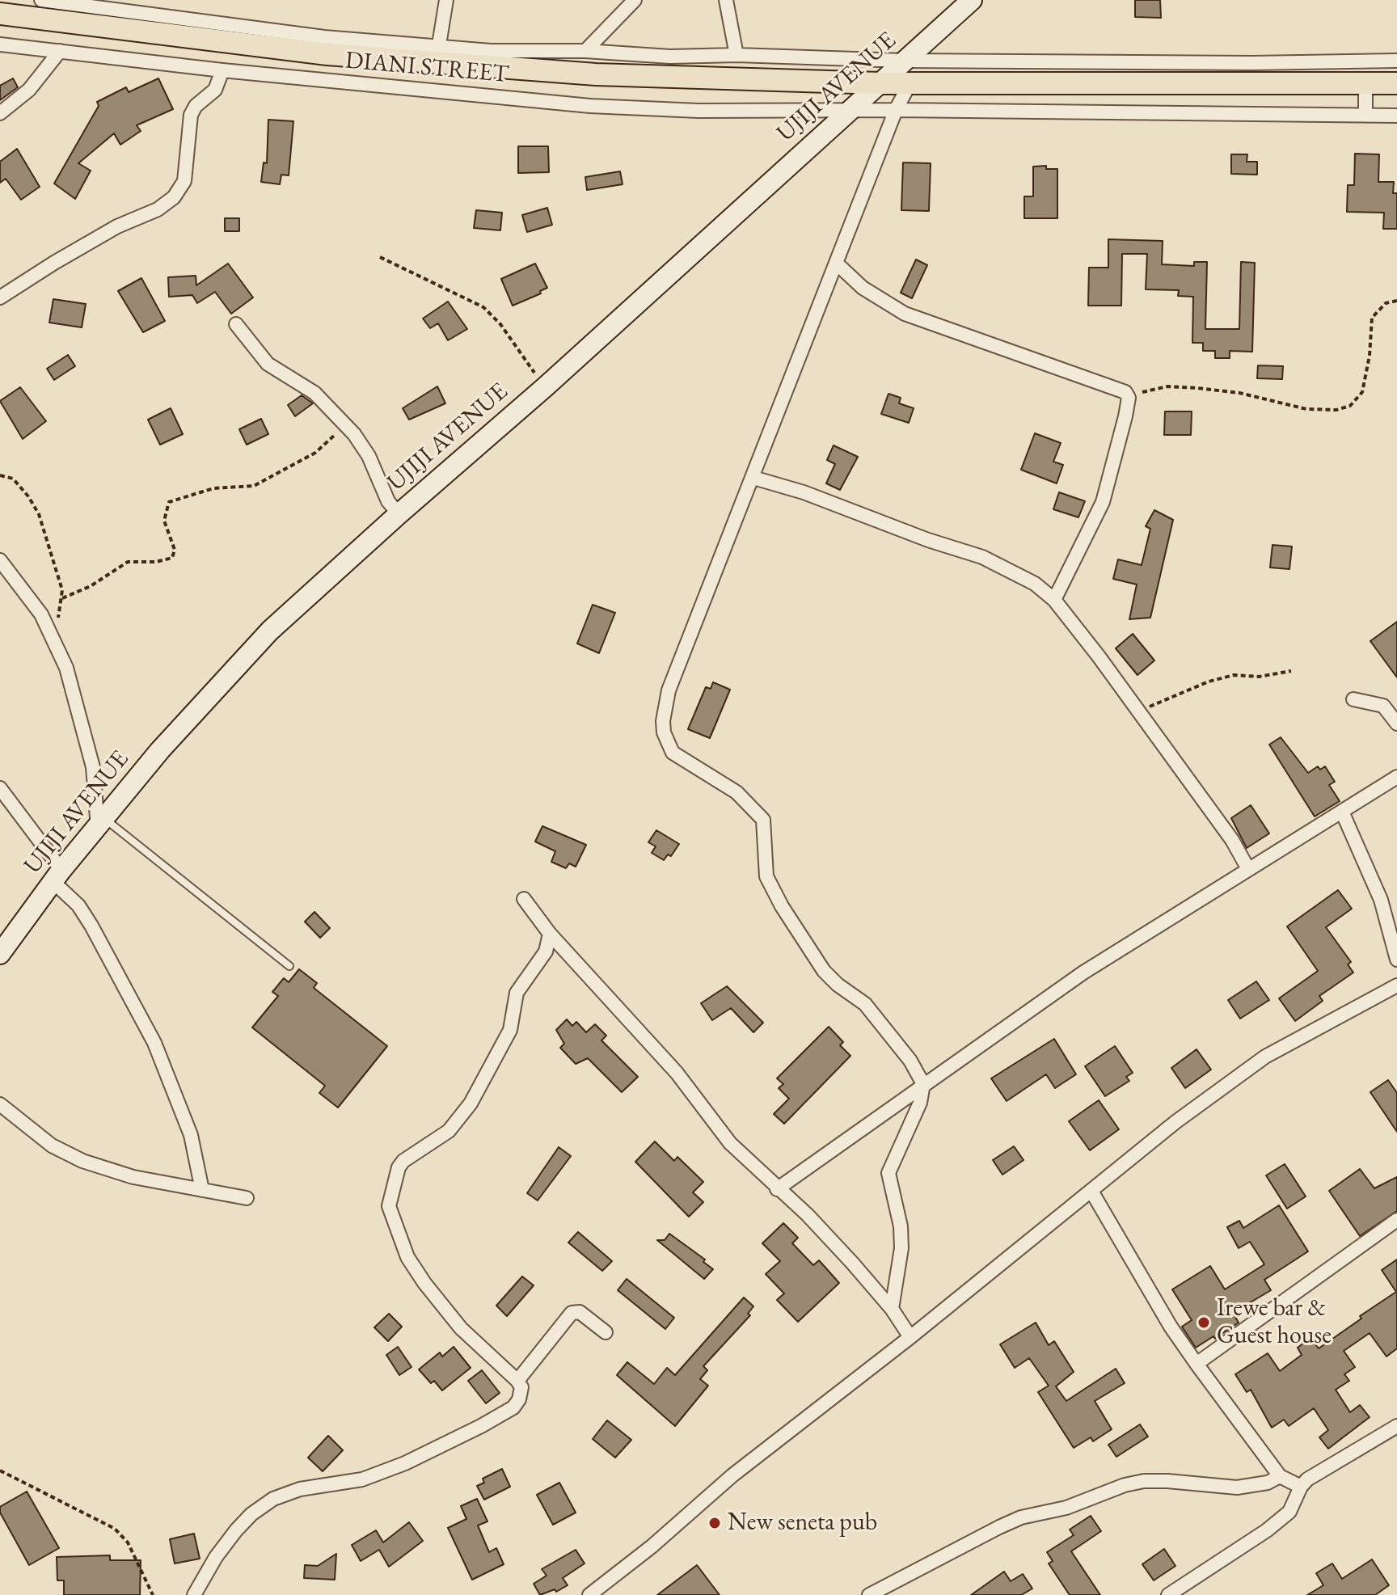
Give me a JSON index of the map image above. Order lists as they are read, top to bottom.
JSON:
{
  "streets": {
    "main road": ["UJIJI AVENUE"],
    "street": ["DIANI STREET"]
  },
  "crossings": [
    ["DIANI STREET", "UJIJI AVENUE"]
  ],
  "places": ["Irewe bar & Guest house", "New seneta pub"]
}
